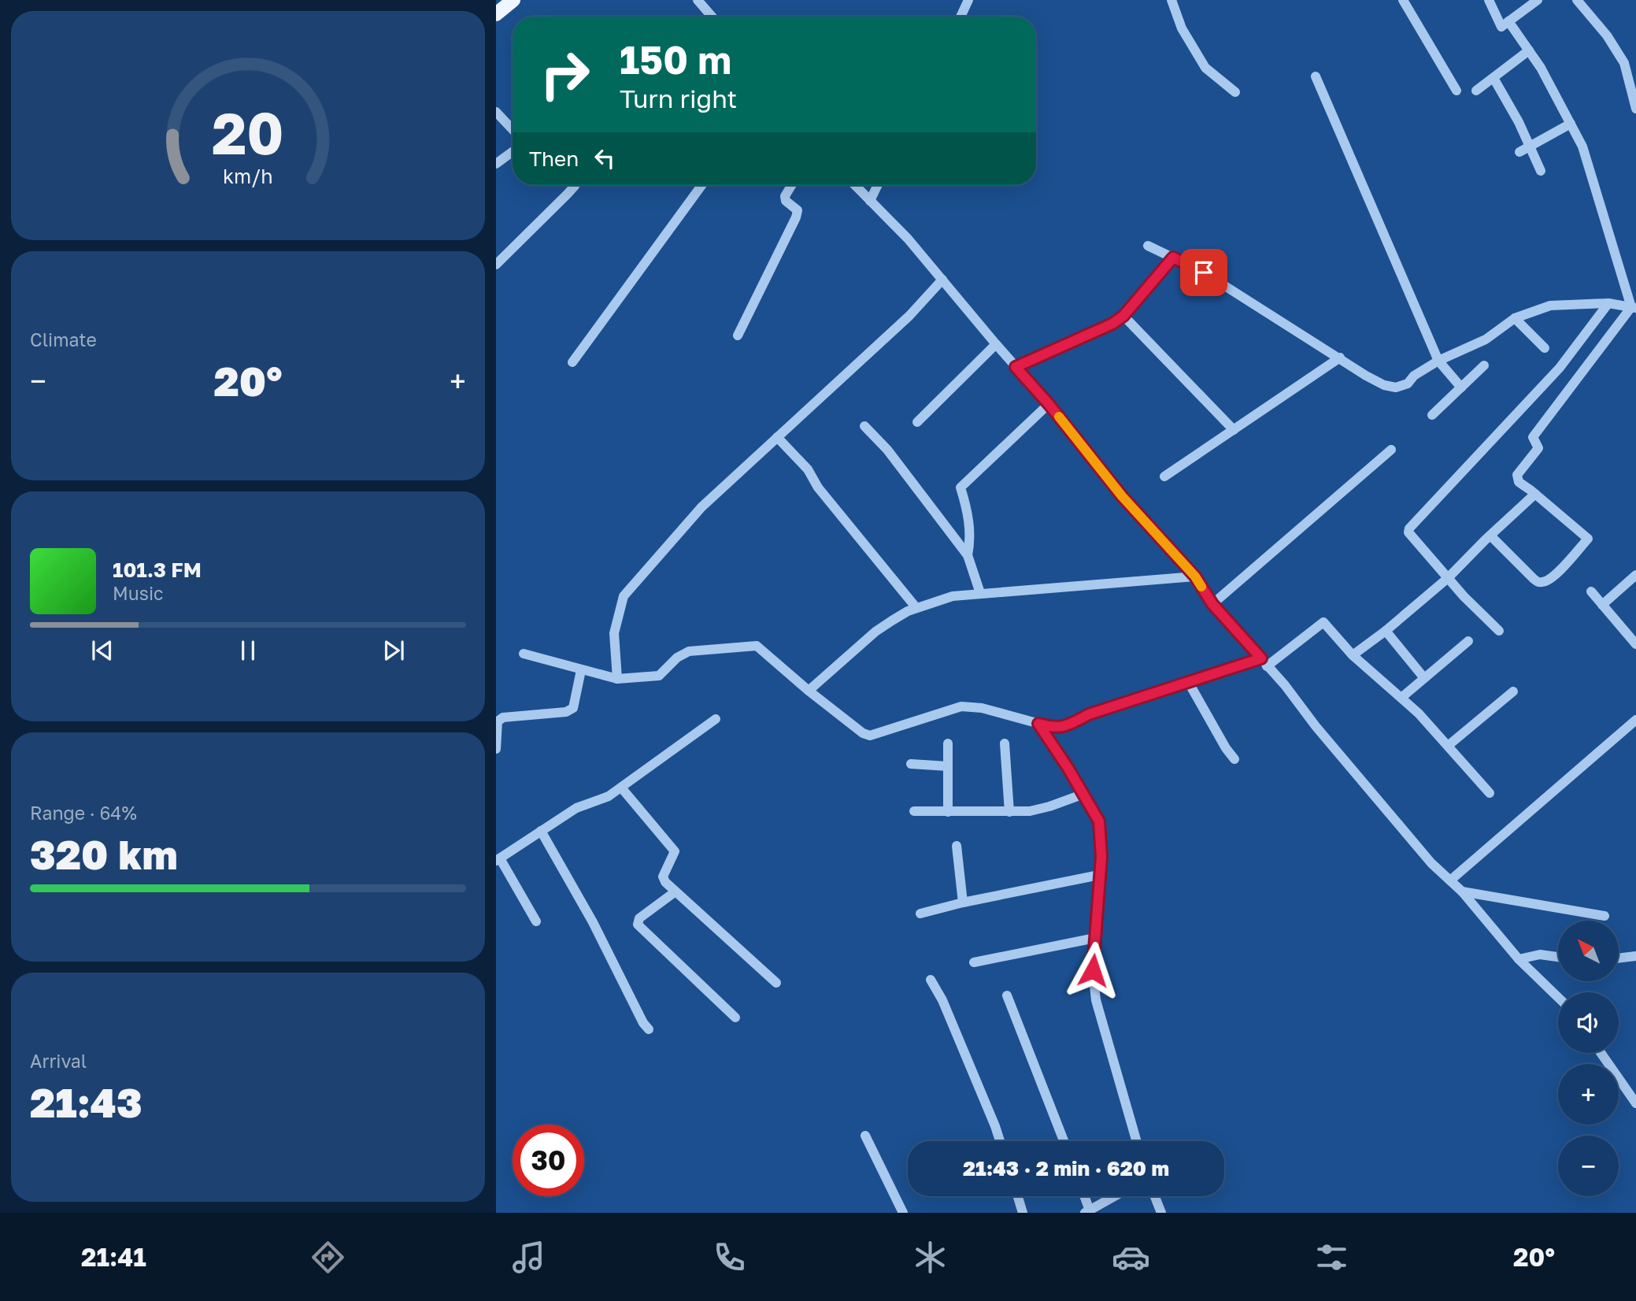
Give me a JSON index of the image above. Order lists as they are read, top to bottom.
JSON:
{
  "north": "top left",
  "page": {
    "turn": ["150 m", "Turn right"],
    "then": "Then",
    "tile": [
      "Climate",
      ["Range · 64%", "320 km"],
      ["Arrival", "21:43"]
    ],
    "heat": ["−", "20°", "+"],
    "song": ["101.3 FM", "Music"],
    "map_buttons": ["+", "−"],
    "limit": "30",
    "trip": "21:43 · 2 min · 620 m",
    "tabs": ["21:41", "20°"],
    "gauge": ["20", "km/h"]
  }
}
